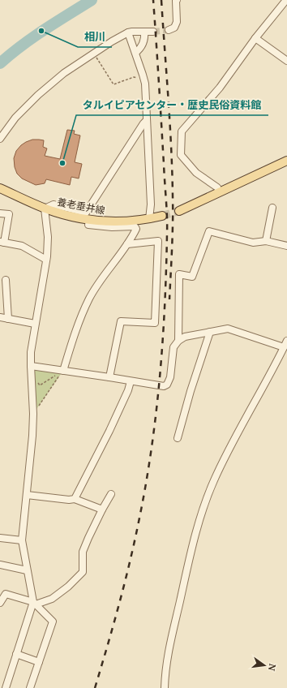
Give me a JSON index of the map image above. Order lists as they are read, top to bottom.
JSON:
{
  "streets": {
    "main road": ["養老垂井線"]
  },
  "places": ["相川", "タルイピアセンター・歴史民俗資料館"],
  "north": "right"
}
